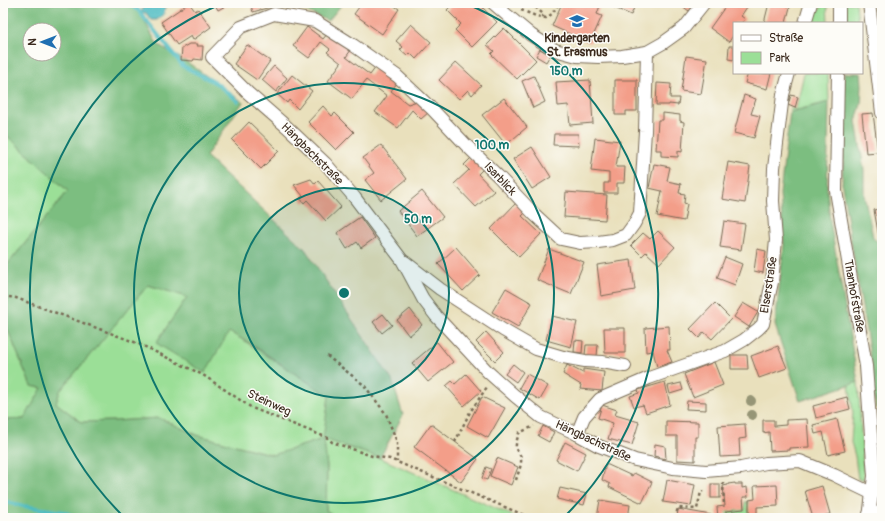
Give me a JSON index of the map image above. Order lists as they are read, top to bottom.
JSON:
{
  "streets": {
    "street": [
      "Hängbachstraße",
      "Isarblick",
      "Elserstraße",
      "Thanhofstraße"
    ],
    "path": ["Steinweg"]
  },
  "crossings": [
    ["Hängbachstraße", "Isarblick"],
    ["Hängbachstraße", "Elserstraße"],
    ["Hängbachstraße", "Thanhofstraße"]
  ],
  "places": {
    "school or university": ["Kindergarten St. Erasmus"]
  },
  "legend": ["Straße", "Park"],
  "north": "left",
  "rings": ["150 m", "100 m", "50 m"]
}
